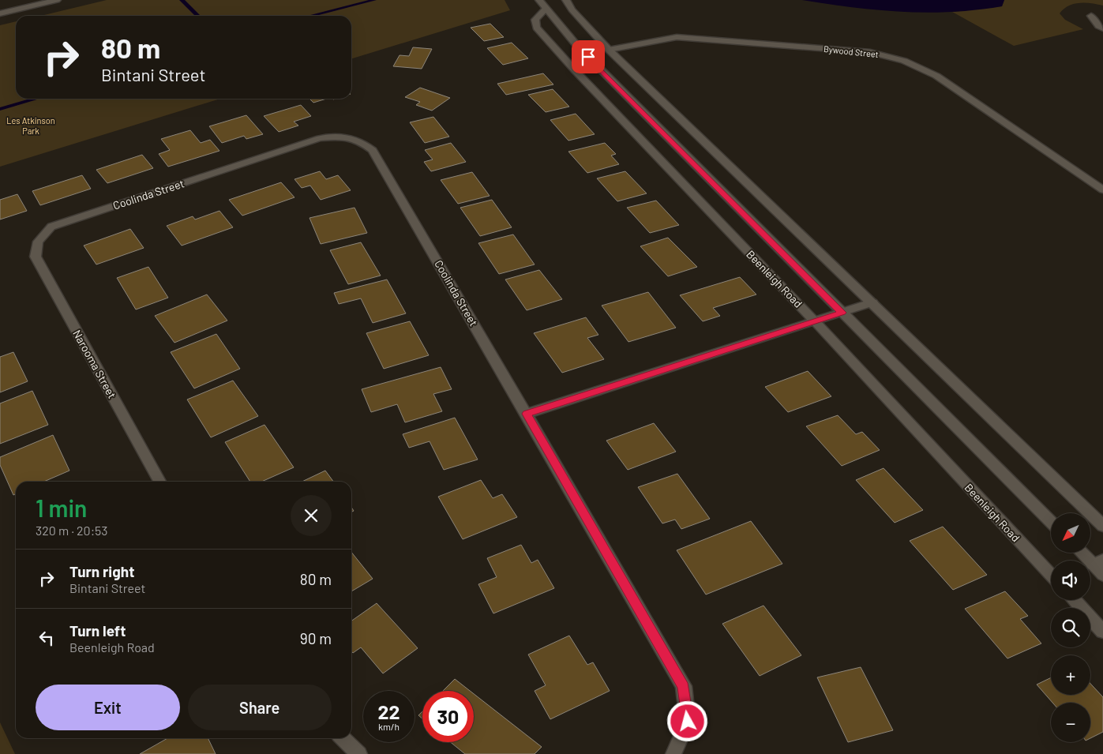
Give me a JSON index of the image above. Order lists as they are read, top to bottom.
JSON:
{
  "streets": {
    "street": [
      "Bywood Street",
      "Coolinda Street",
      "Beenleigh Road",
      "Narooma Street"
    ]
  },
  "crossings": [
    ["Coolinda Street", "Narooma Street"]
  ],
  "parks": ["Les Atkinson Park"],
  "north": "bottom left",
  "page": {
    "turn": ["80 m", "Bintani Street"],
    "heading": ["1 min", "320 m · 20:53"],
    "map_buttons": ["+", "−"],
    "list": [
      {
        "name": "Turn right",
        "note": "Bintani Street",
        "value": "80 m"
      },
      {
        "name": "Turn left",
        "note": "Beenleigh Road",
        "value": "90 m"
      }
    ],
    "buttons": ["Exit", "Share"],
    "speed": "22 km/h",
    "limit": "30"
  }
}
